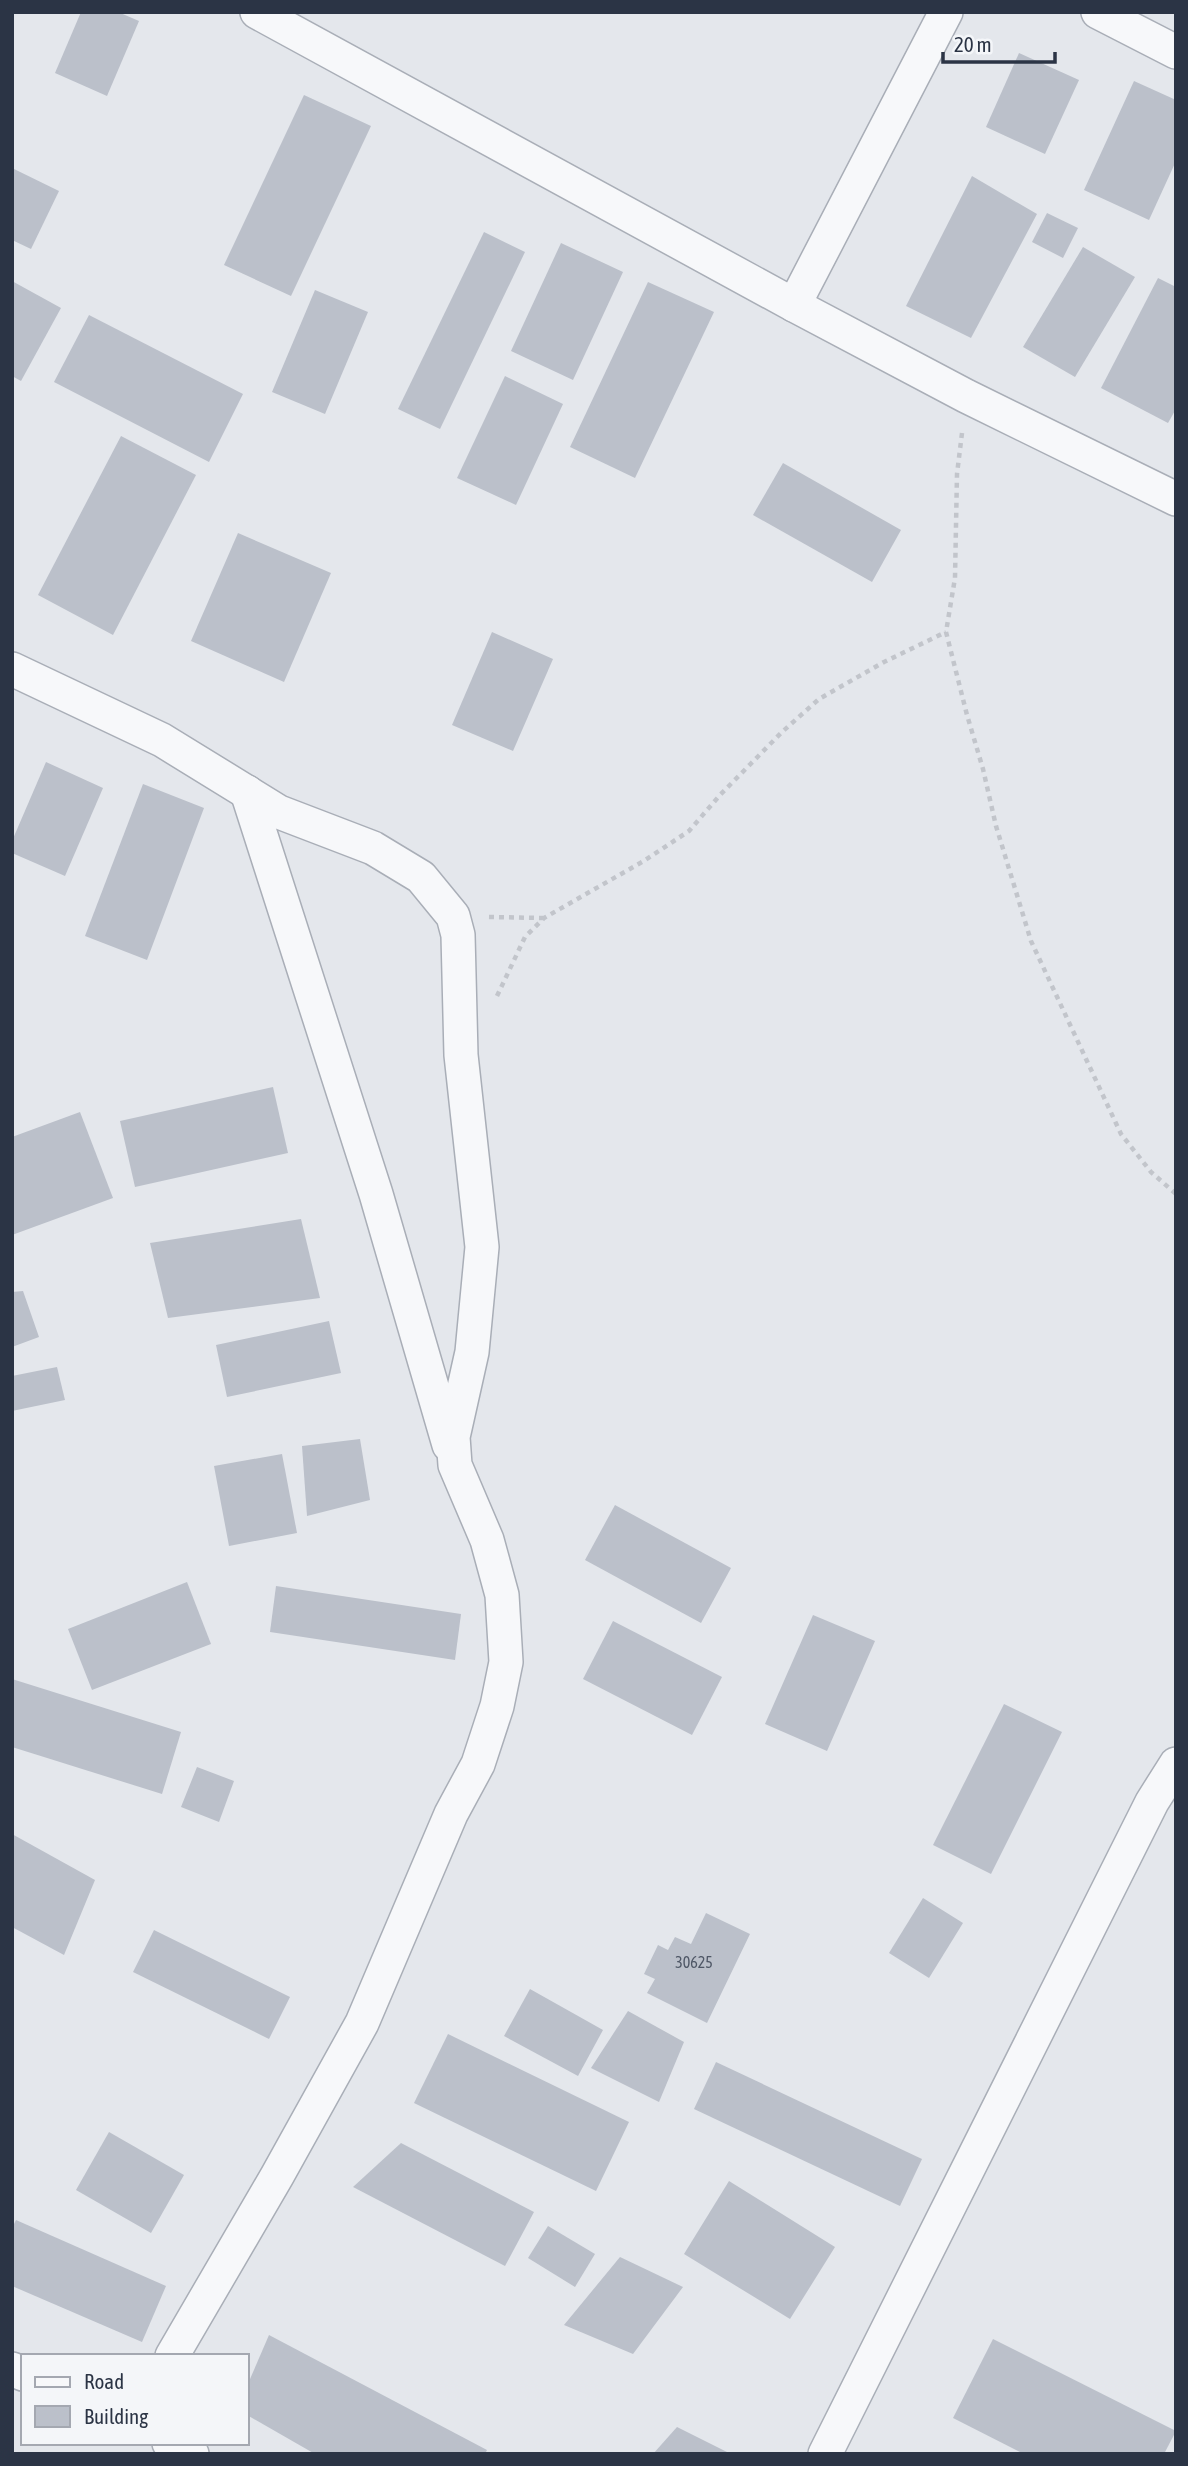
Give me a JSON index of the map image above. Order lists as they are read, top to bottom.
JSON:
{
  "house_numbers": ["30625"],
  "legend": ["Road", "Building"],
  "scale_bar": "20 m"
}
